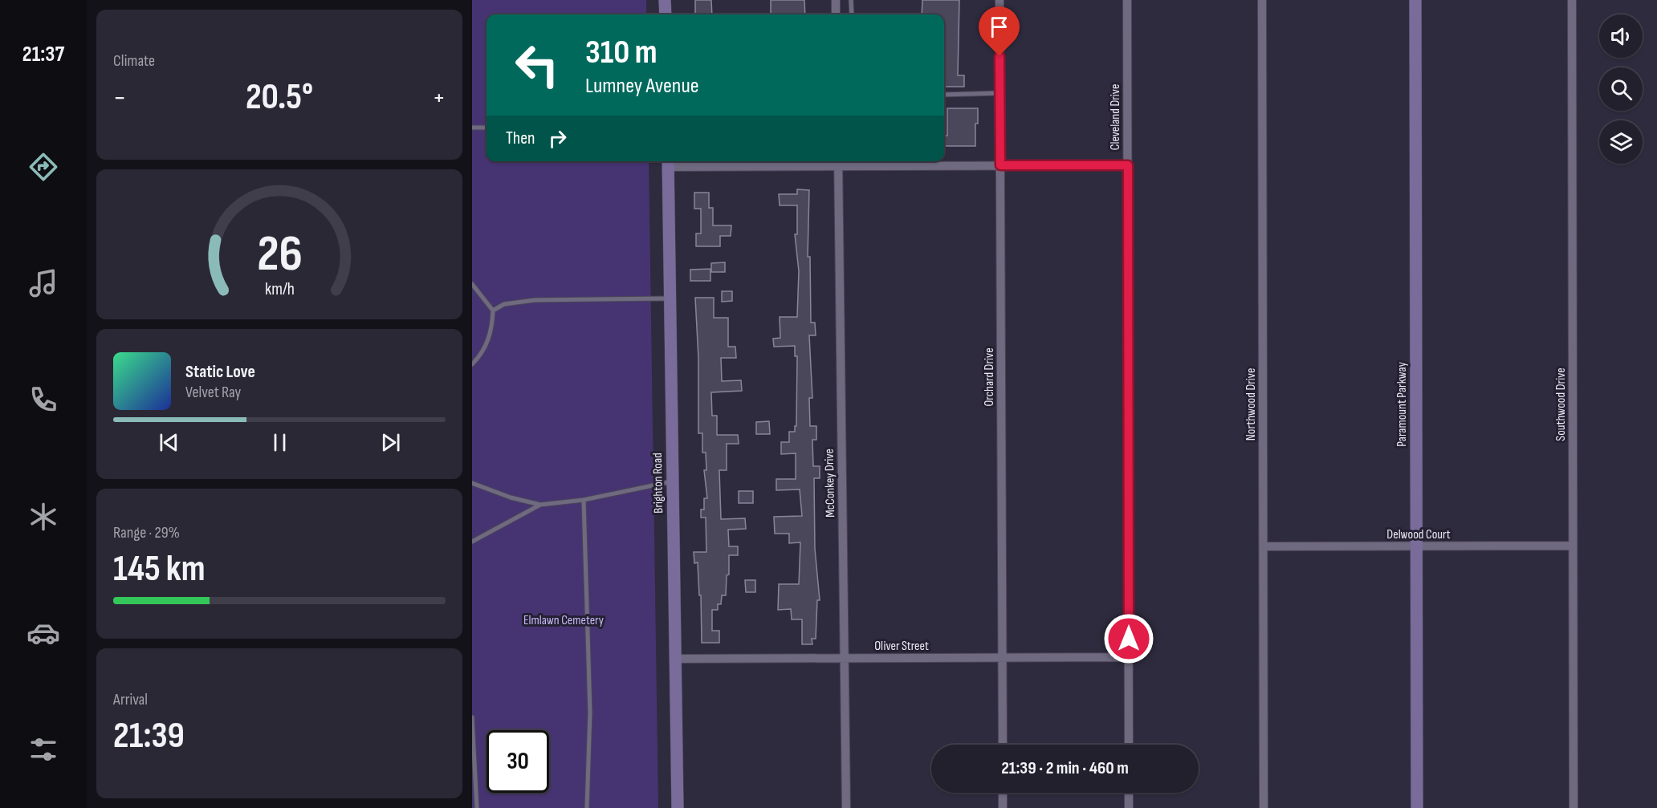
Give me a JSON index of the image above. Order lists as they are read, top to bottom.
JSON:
{
  "streets": {
    "street": [
      "Cleveland Drive",
      "Orchard Drive",
      "Northwood Drive",
      "Paramount Parkway",
      "Southwood Drive",
      "Brighton Road",
      "McConkey Drive",
      "Delwood Court",
      "Oliver Street"
    ]
  },
  "crossings": [
    ["Cleveland Drive", "Oliver Street"],
    ["Orchard Drive", "Oliver Street"],
    ["Northwood Drive", "Delwood Court"],
    ["Paramount Parkway", "Delwood Court"],
    ["Southwood Drive", "Delwood Court"],
    ["Brighton Road", "Oliver Street"],
    ["McConkey Drive", "Oliver Street"]
  ],
  "parks": ["Elmlawn Cemetery"],
  "page": {
    "tabs": "21:37",
    "tile": [
      "Climate",
      ["Range · 29%", "145 km"],
      ["Arrival", "21:39"]
    ],
    "turn": ["310 m", "Lumney Avenue"],
    "heat": ["−", "20.5°", "+"],
    "then": "Then",
    "song": ["Static Love", "Velvet Ray"],
    "limit": "30",
    "trip": "21:39 · 2 min · 460 m",
    "gauge": ["26", "km/h"]
  }
}
